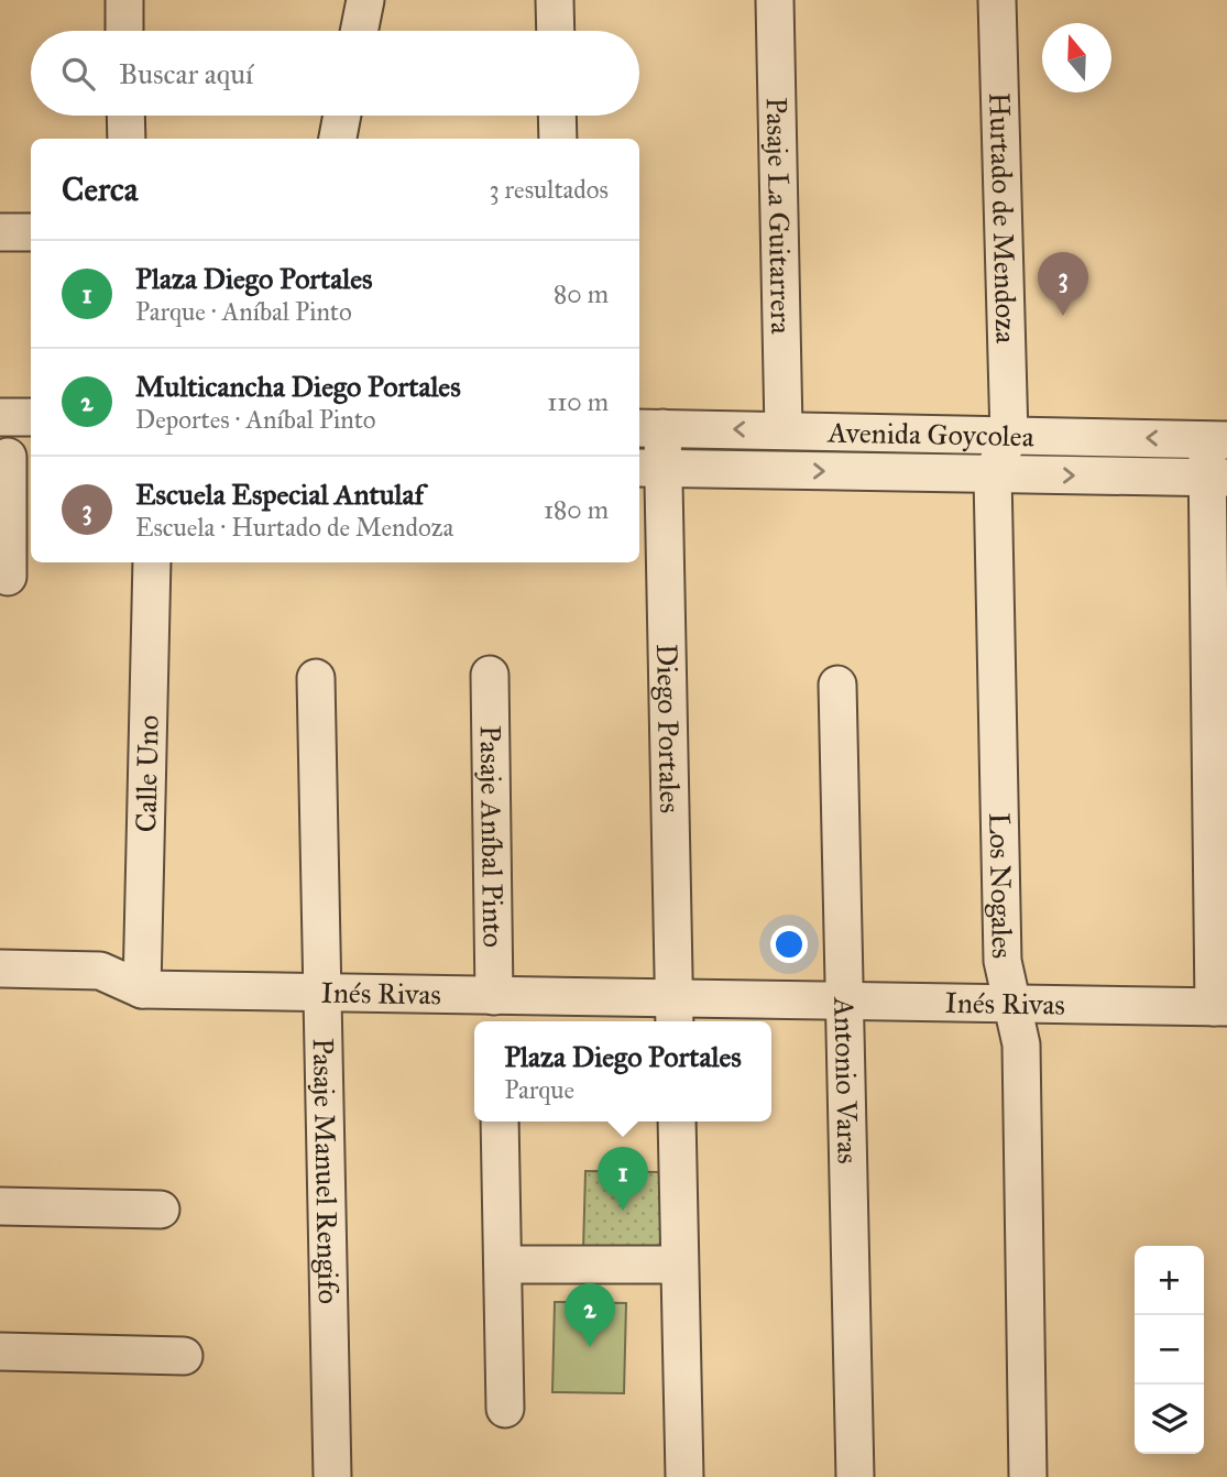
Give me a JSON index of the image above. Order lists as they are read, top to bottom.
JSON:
{
  "streets": {
    "street": [
      "Pasaje La Guitarrera",
      "Hurtado de Mendoza",
      "Avenida Goycolea",
      "Diego Portales",
      "Calle Uno",
      "Pasaje Aníbal Pinto",
      "Los Nogales",
      "Inés Rivas",
      "Antonio Varas",
      "Pasaje Manuel Rengifo"
    ]
  },
  "crossings": [
    ["Pasaje La Guitarrera", "Avenida Goycolea"],
    ["Hurtado de Mendoza", "Avenida Goycolea"],
    ["Hurtado de Mendoza", "Los Nogales"],
    ["Avenida Goycolea", "Diego Portales"],
    ["Avenida Goycolea", "Los Nogales"],
    ["Diego Portales", "Inés Rivas"],
    ["Calle Uno", "Inés Rivas"],
    ["Pasaje Aníbal Pinto", "Inés Rivas"],
    ["Los Nogales", "Inés Rivas"],
    ["Inés Rivas", "Antonio Varas"],
    ["Inés Rivas", "Pasaje Manuel Rengifo"]
  ],
  "north": "top",
  "page": {
    "search": "Buscar aquí",
    "heading": ["Cerca", "3 resultados"],
    "list": [
      {
        "mark": "1",
        "name": "Plaza Diego Portales",
        "note": "Parque · Aníbal Pinto",
        "value": "80 m"
      },
      {
        "mark": "2",
        "name": "Multicancha Diego Portales",
        "note": "Deportes · Aníbal Pinto",
        "value": "110 m"
      },
      {
        "mark": "3",
        "name": "Escuela Especial Antulaf",
        "note": "Escuela · Hurtado de Mendoza",
        "value": "180 m"
      }
    ],
    "pins": ["3", "1", "2"],
    "popup": ["Plaza Diego Portales", "Parque"],
    "map_buttons": ["+", "−"]
  }
}
